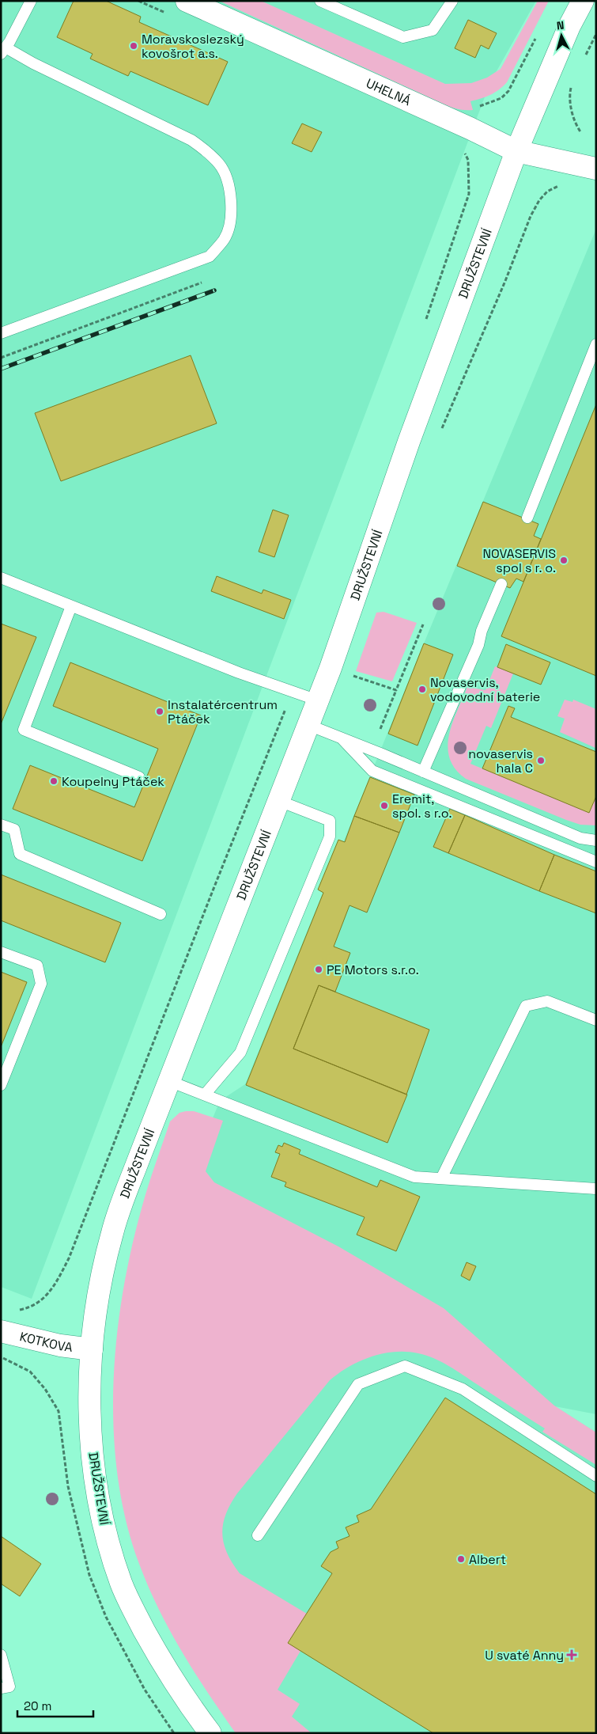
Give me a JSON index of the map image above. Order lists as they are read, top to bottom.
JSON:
{
  "streets": {
    "main road": ["UHELNÁ", "DRUŽSTEVNÍ", "KOTKOVA"]
  },
  "crossings": [
    ["UHELNÁ", "DRUŽSTEVNÍ"],
    ["DRUŽSTEVNÍ", "KOTKOVA"]
  ],
  "places": {
    "other": [
      "Moravskoslezský kovošrot a.s.",
      "NOVASERVIS spol s r. o.",
      "Novaservis, vodovodní baterie",
      "Instalatércentrum Ptáček",
      "novaservis hala C",
      "Koupelny Ptáček",
      "Eremit, spol. s r.o.",
      "PE Motors s.r.o.",
      "Albert"
    ],
    "health": ["U svaté Anny"]
  },
  "scale_bar": "20 m",
  "north": "top"
}
